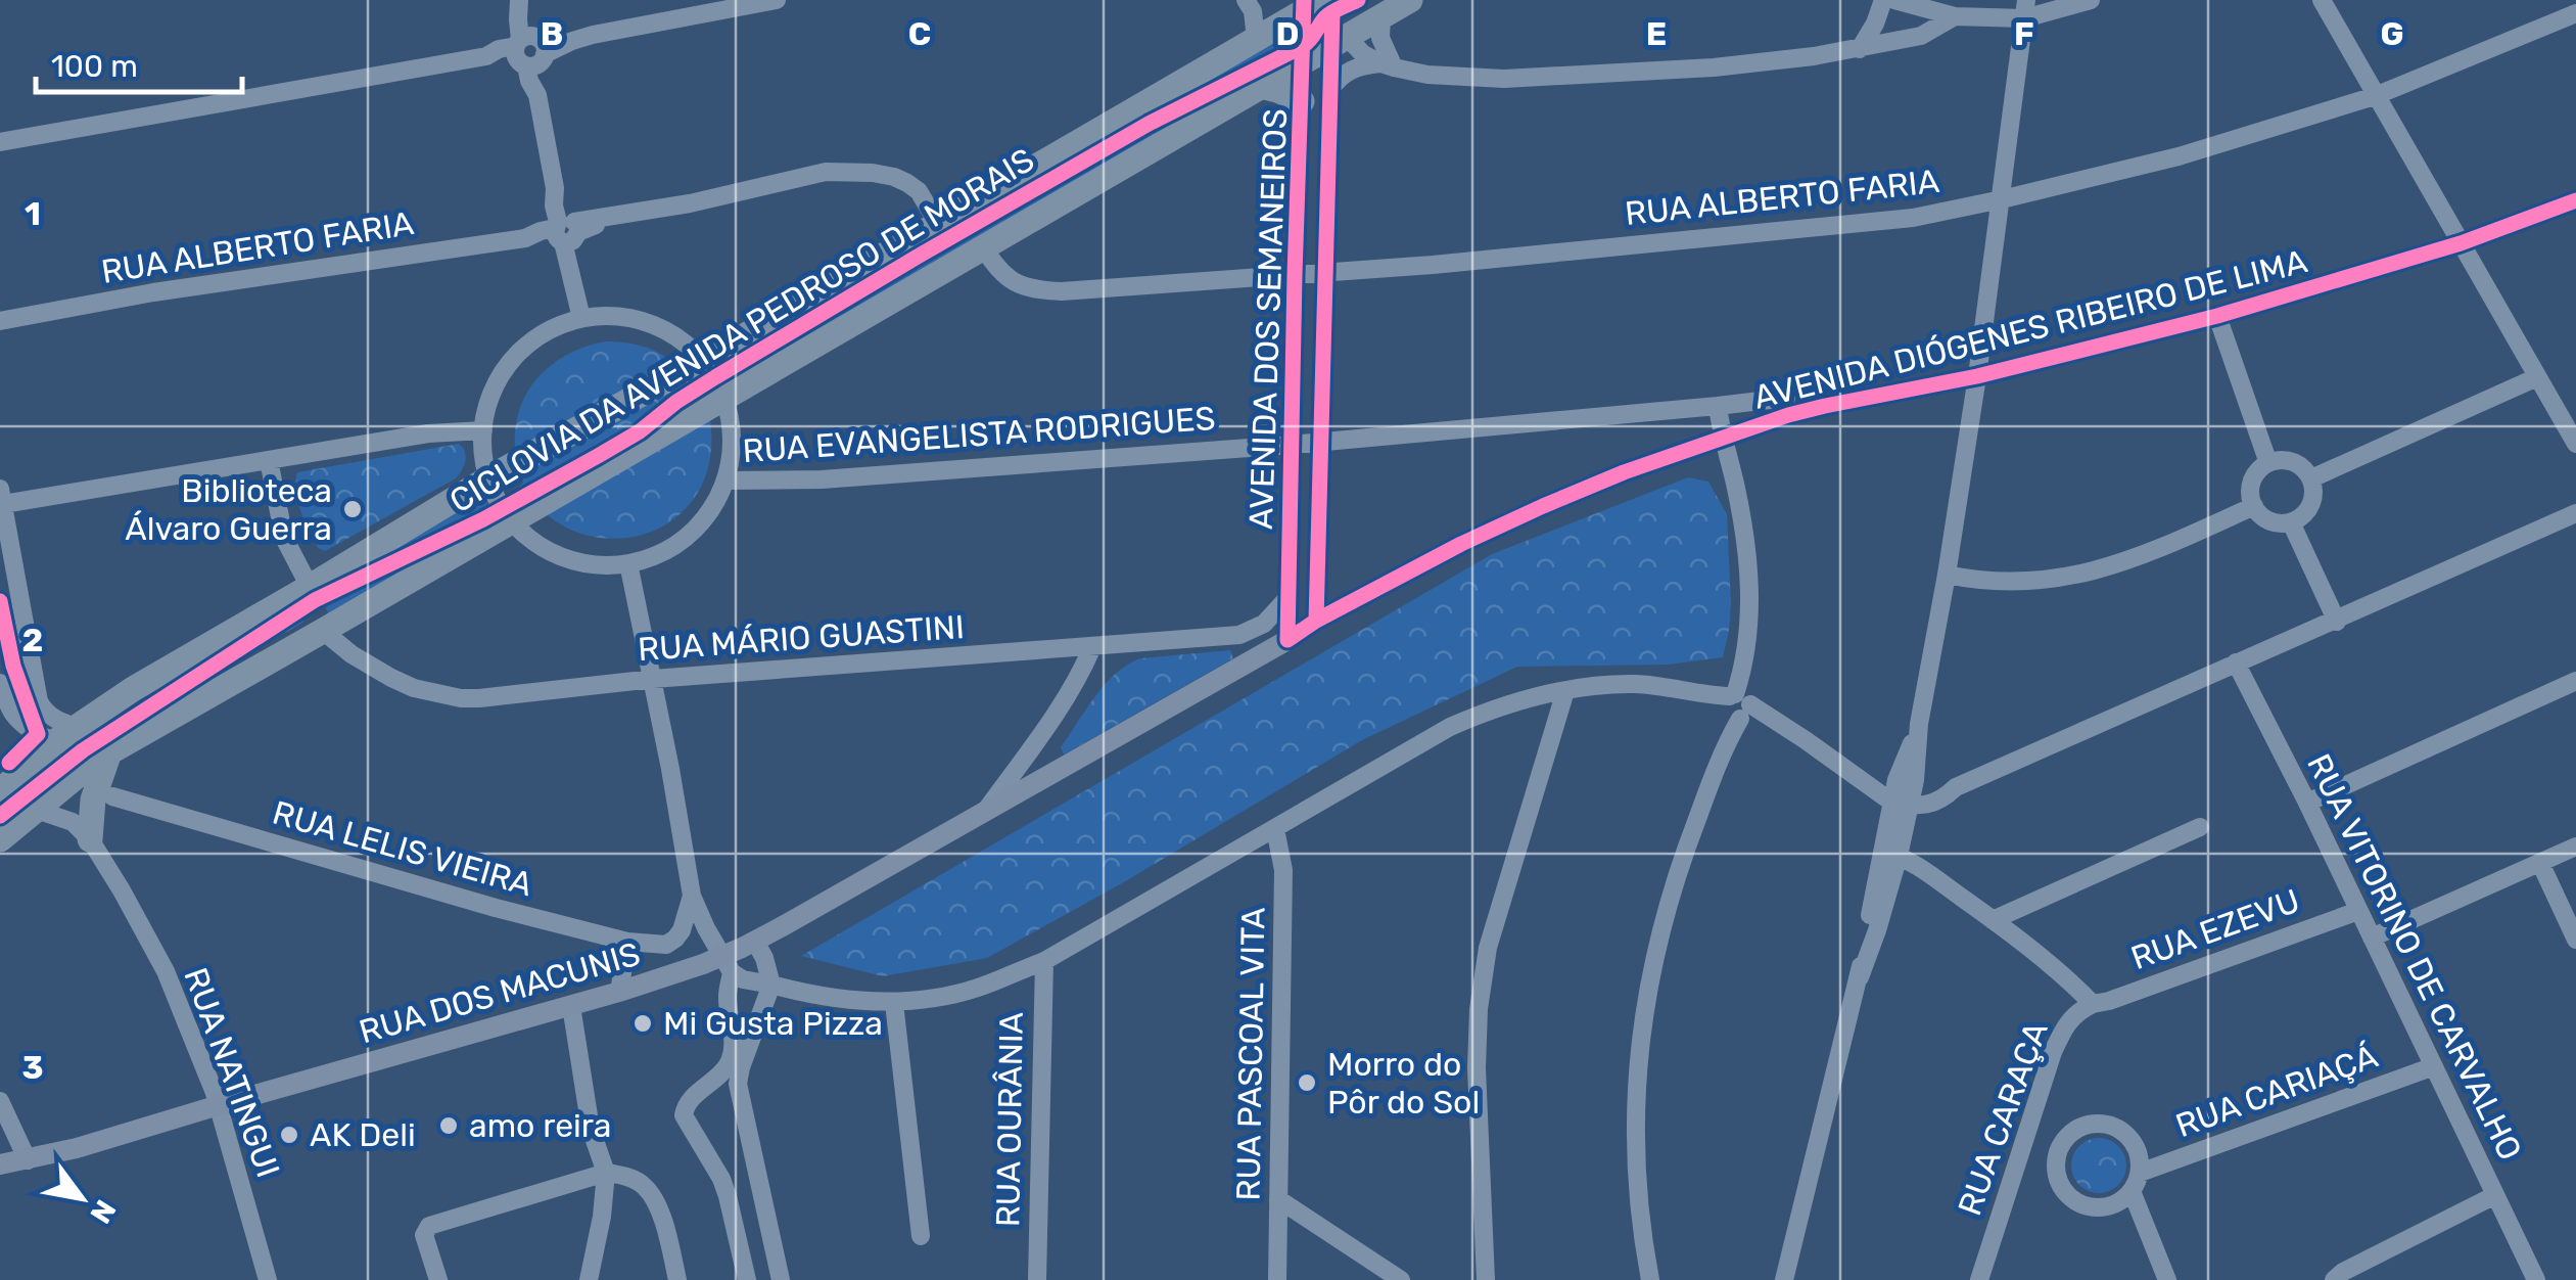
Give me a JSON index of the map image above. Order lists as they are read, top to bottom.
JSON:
{
  "streets": {
    "main road": ["AVENIDA DIÓGENES RIBEIRO DE LIMA", "RUA DOS MACUNIS"],
    "street": [
      "RUA ALBERTO FARIA",
      "AVENIDA DOS SEMANEIROS",
      "RUA EVANGELISTA RODRIGUES",
      "RUA MÁRIO GUASTINI",
      "RUA LELIS VIEIRA",
      "RUA EZEVU",
      "RUA VITORINO DE CARVALHO",
      "RUA PASCOAL VITA",
      "RUA NATINGUI",
      "RUA CARIAÇÁ",
      "RUA CARAÇA",
      "RUA OURÂNIA"
    ],
    "cycle path": ["CICLOVIA DA AVENIDA PEDROSO DE MORAIS"]
  },
  "crossings": [
    ["RUA ALBERTO FARIA", "AVENIDA DOS SEMANEIROS"],
    ["AVENIDA DOS SEMANEIROS", "AVENIDA DIÓGENES RIBEIRO DE LIMA"],
    ["AVENIDA DOS SEMANEIROS", "RUA EVANGELISTA RODRIGUES"],
    ["AVENIDA DOS SEMANEIROS", "RUA MÁRIO GUASTINI"],
    ["AVENIDA DOS SEMANEIROS", "RUA DOS MACUNIS"],
    ["AVENIDA DIÓGENES RIBEIRO DE LIMA", "RUA DOS MACUNIS"],
    ["RUA MÁRIO GUASTINI", "RUA DOS MACUNIS"],
    ["RUA EZEVU", "RUA VITORINO DE CARVALHO"],
    ["RUA EZEVU", "RUA CARAÇA"],
    ["RUA VITORINO DE CARVALHO", "RUA CARIAÇÁ"],
    ["RUA DOS MACUNIS", "RUA NATINGUI"]
  ],
  "places": [
    "Biblioteca Álvaro Guerra",
    "Mi Gusta Pizza",
    "Morro do Pôr do Sol",
    "amo reira",
    "AK Deli"
  ],
  "scale_bar": "100 m",
  "north": "bottom right",
  "grid": {
    "columns": [
      "B",
      "C",
      "D",
      "E",
      "F",
      "G"
    ],
    "rows": ["1", "2", "3"]
  }
}
